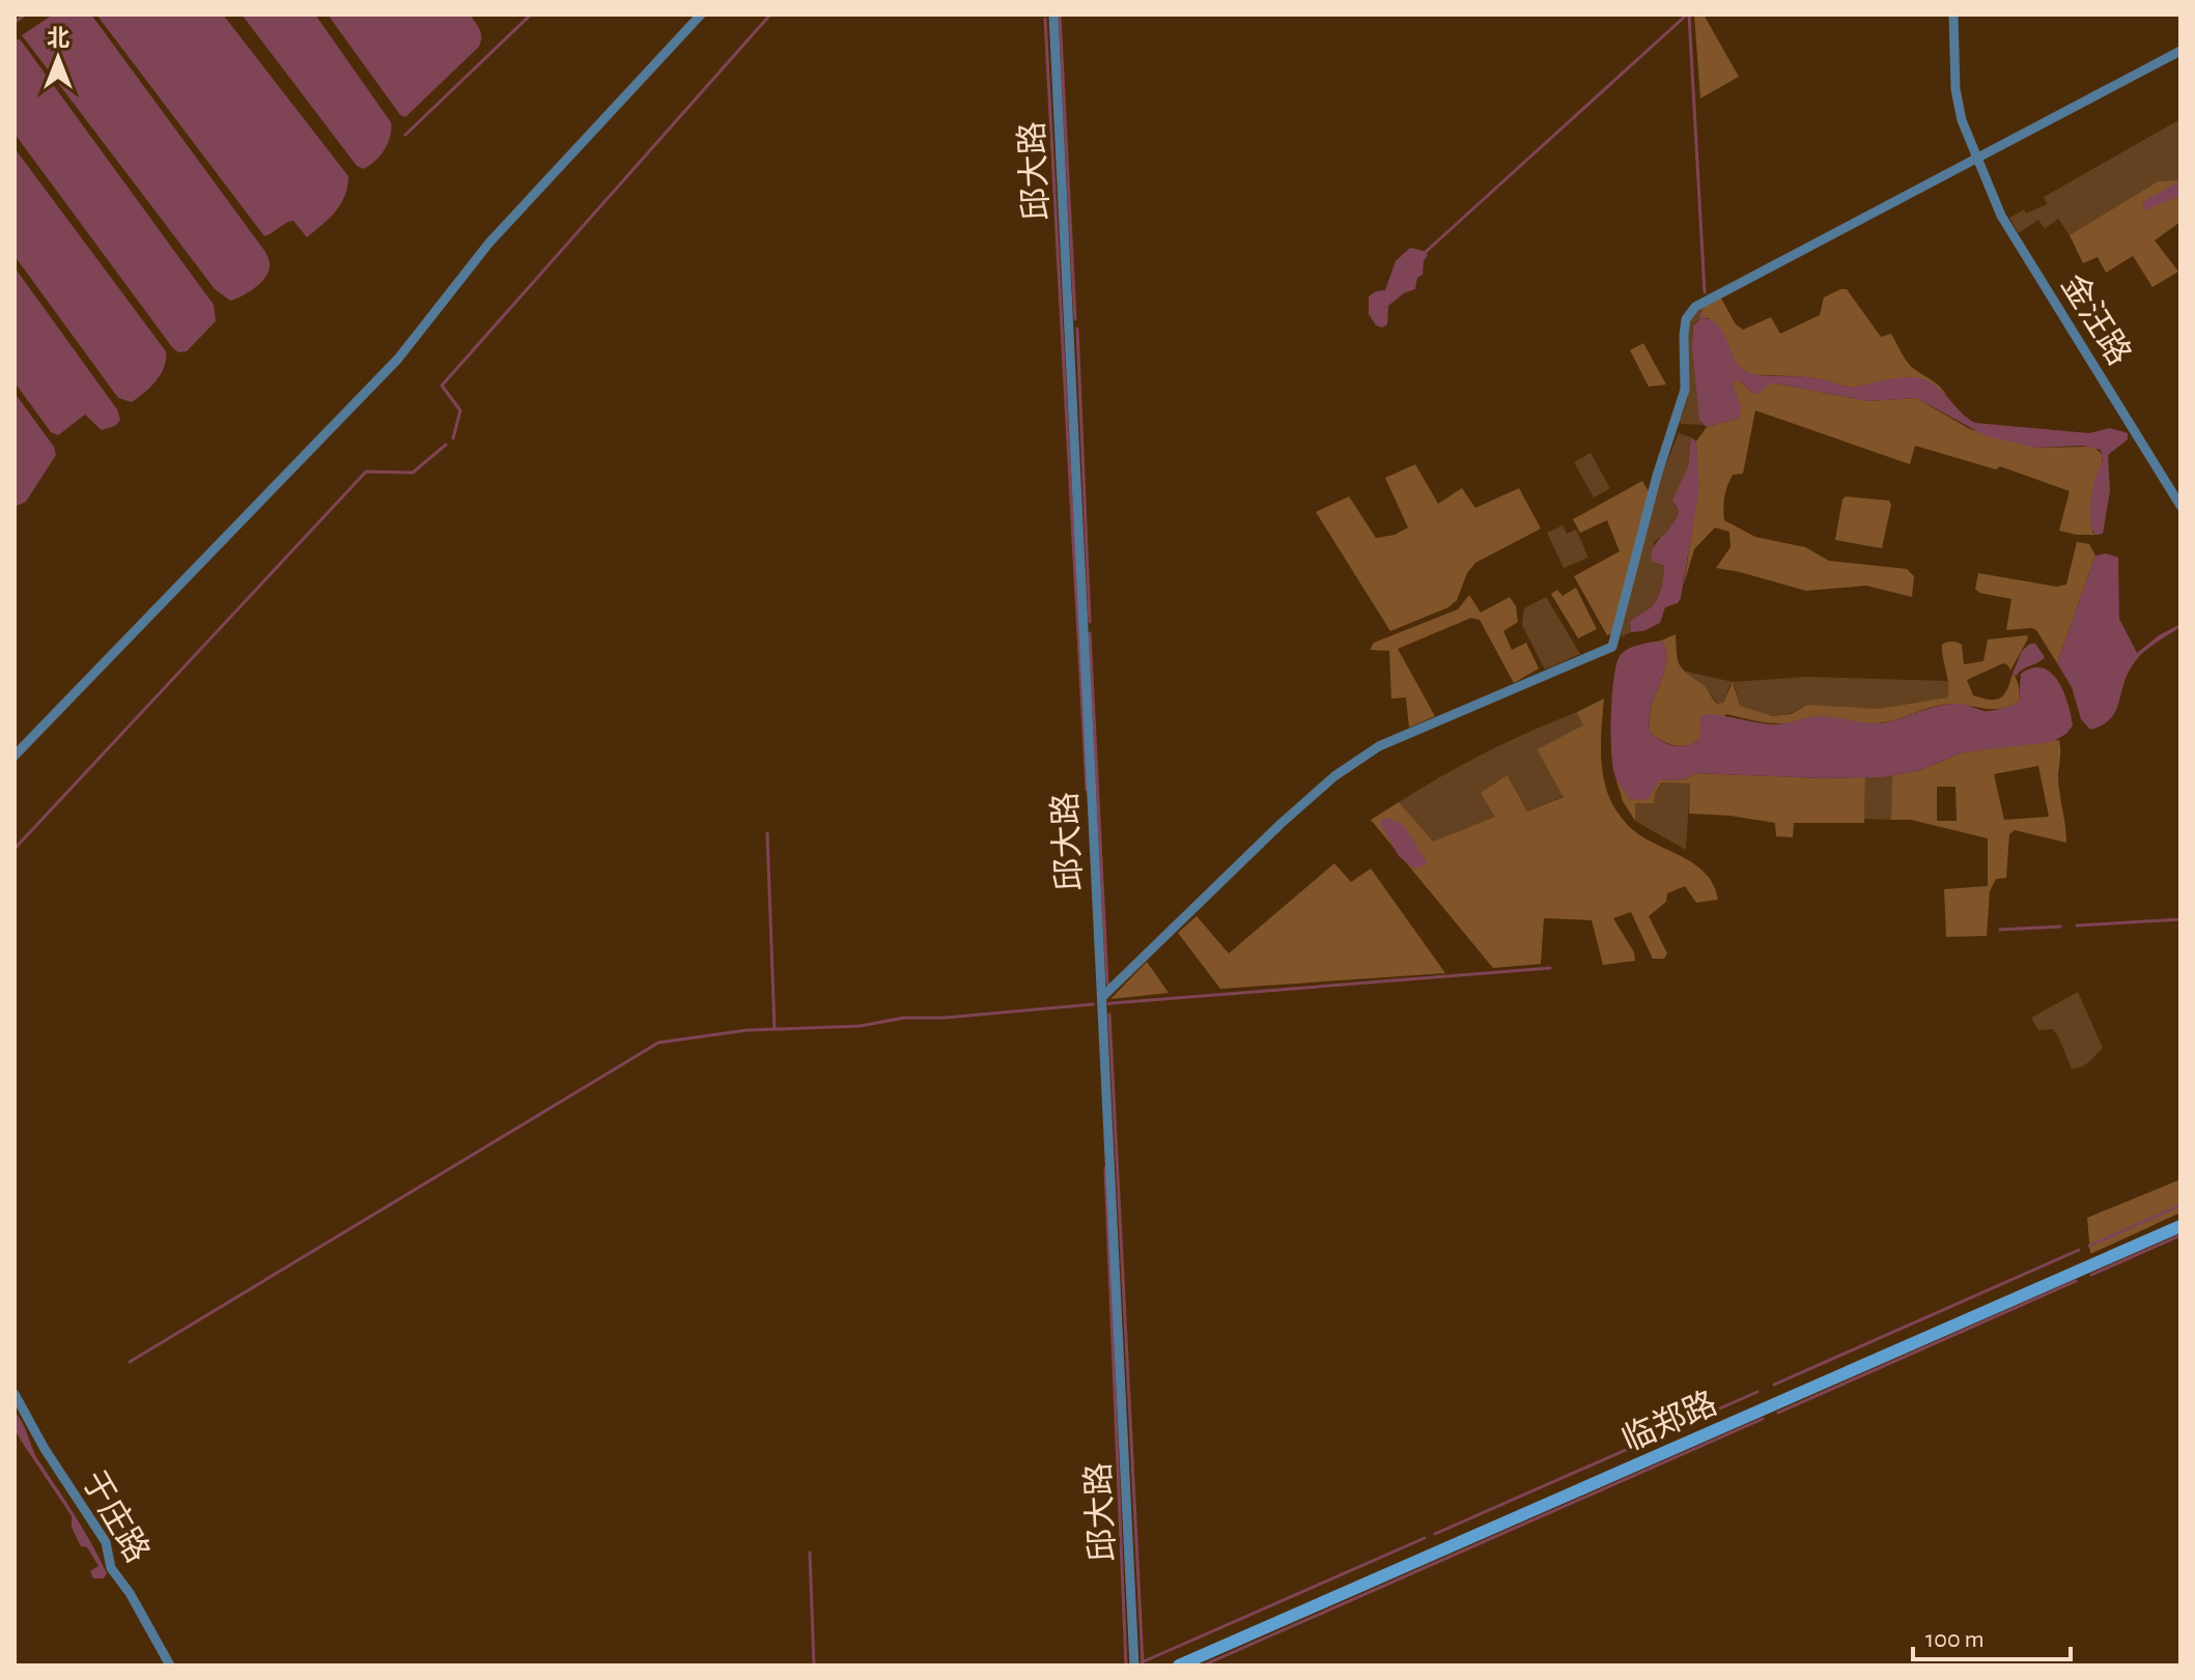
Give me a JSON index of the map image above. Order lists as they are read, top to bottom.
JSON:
{
  "streets": {
    "main road": ["临郑路"],
    "street": ["邱大路", "金汪路", "于庄路"]
  },
  "scale_bar": "100 m",
  "north": "top"
}
